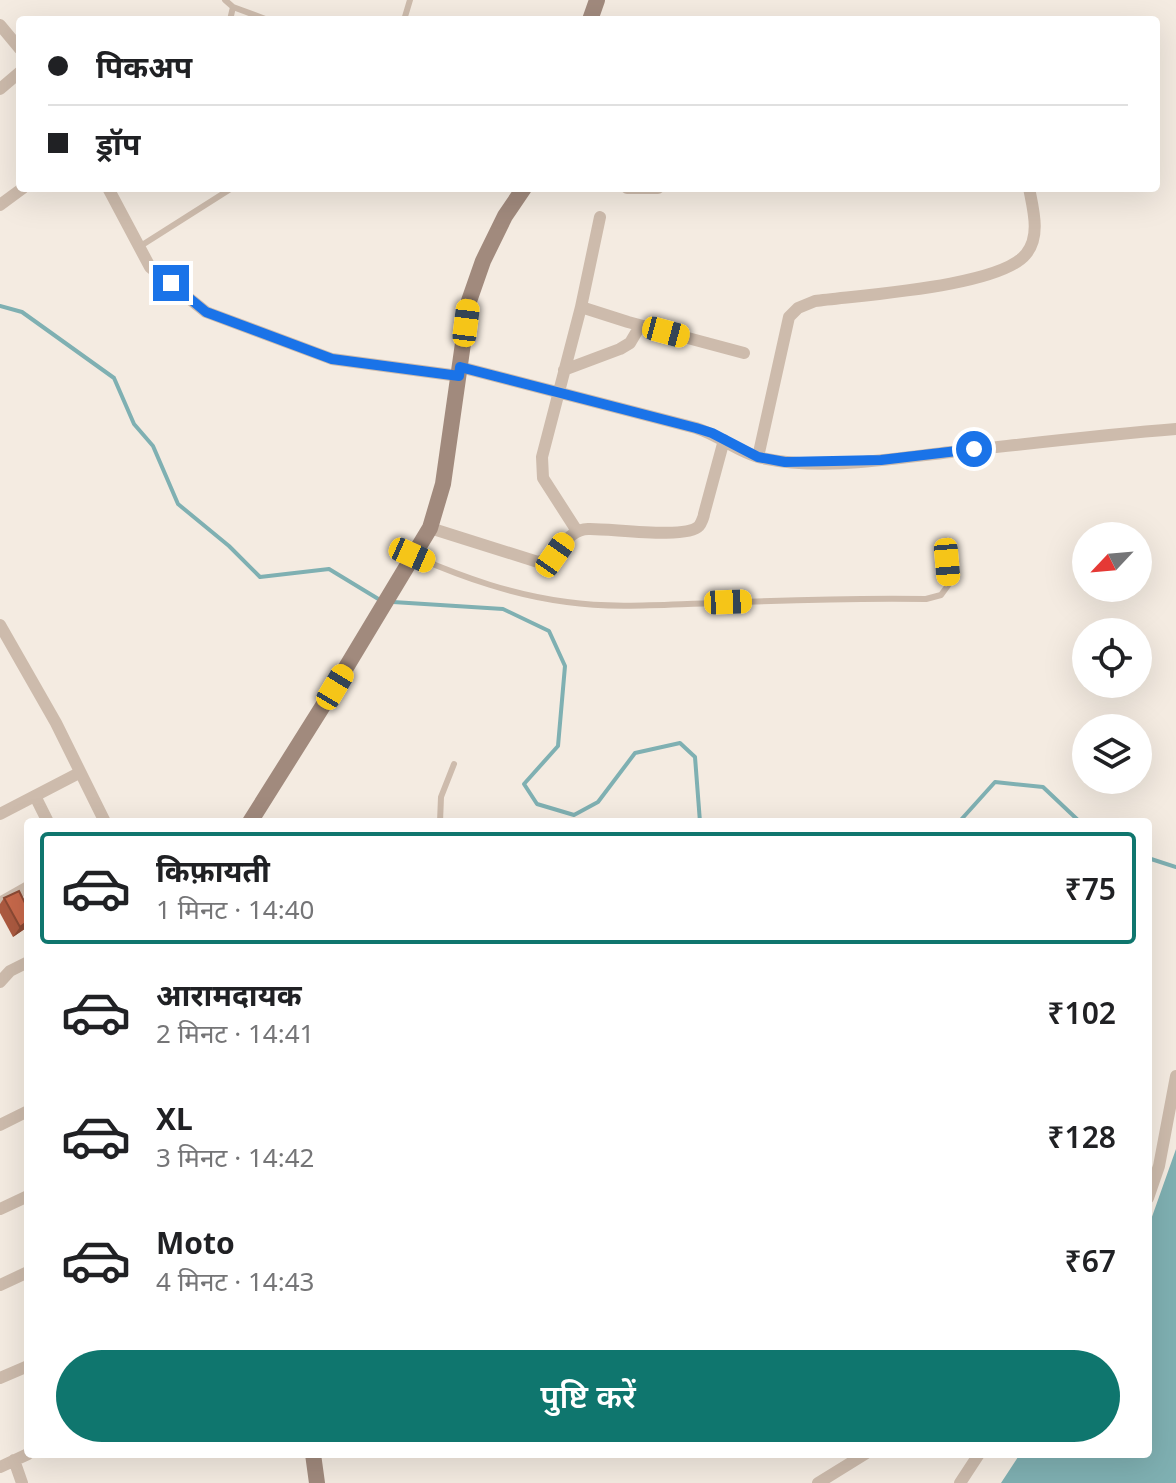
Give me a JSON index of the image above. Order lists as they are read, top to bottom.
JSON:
{
  "north": "bottom left",
  "page": {
    "banner": ["पिकअप", "ड्रॉप"],
    "list": [
      {
        "name": "किफ़ायती",
        "note": "1 मिनट · 14:40",
        "value": "₹75"
      },
      {
        "name": "आरामदायक",
        "note": "2 मिनट · 14:41",
        "value": "₹102"
      },
      {
        "name": "XL",
        "note": "3 मिनट · 14:42",
        "value": "₹128"
      },
      {
        "name": "Moto",
        "note": "4 मिनट · 14:43",
        "value": "₹67"
      }
    ],
    "buttons": "पुष्टि करें"
  }
}
